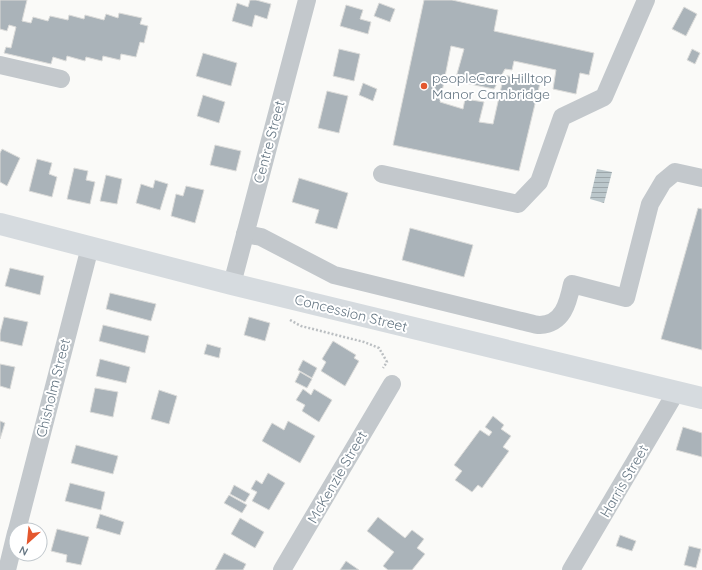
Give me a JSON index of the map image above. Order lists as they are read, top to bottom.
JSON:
{
  "streets": {
    "main road": ["Concession Street"],
    "street": [
      "Centre Street",
      "Chisholm Street",
      "McKenzie Street",
      "Harris Street"
    ]
  },
  "crossings": [
    ["Centre Street", "Concession Street"],
    ["Concession Street", "Chisholm Street"],
    ["Concession Street", "Harris Street"]
  ],
  "places": ["peopleCare Hilltop Manor Cambridge"],
  "north": "bottom left"
}
